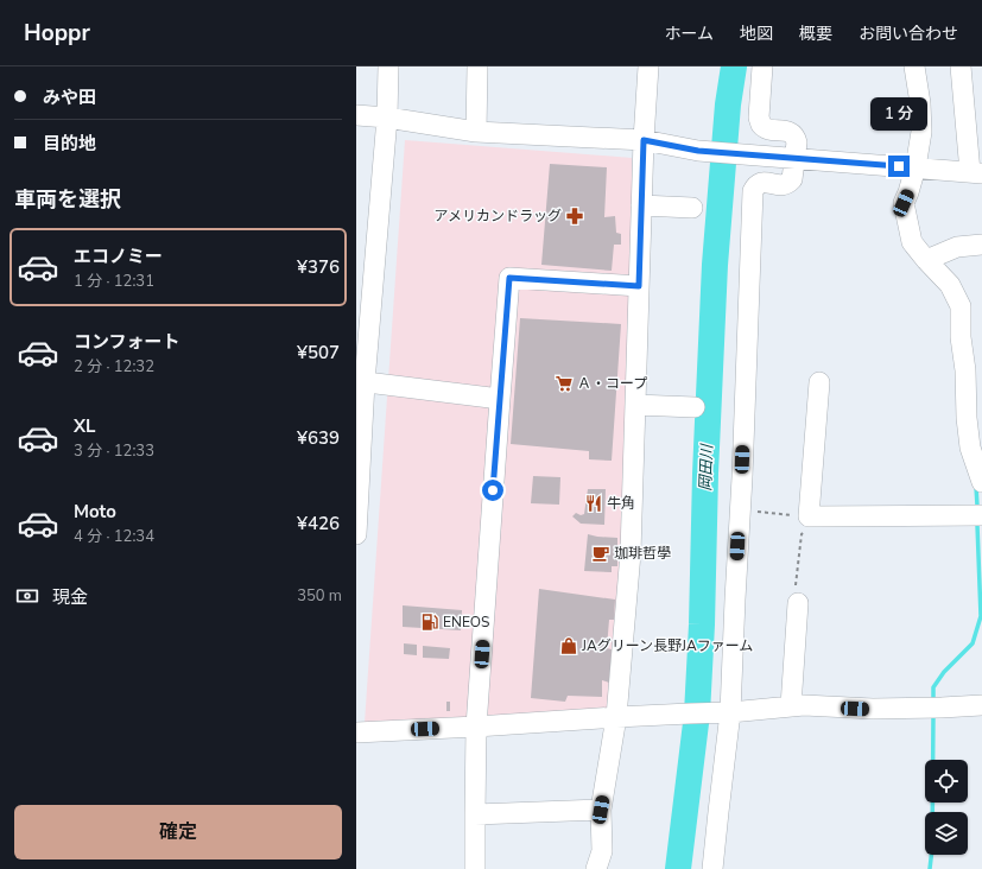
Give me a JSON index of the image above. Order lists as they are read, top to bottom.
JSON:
{
  "water": ["岡田川"],
  "places": {
    "pharmacy": ["アメリカンドラッグ"],
    "supermarket": ["Ａ・コープ"],
    "restaurant": ["牛角"],
    "cafe": ["珈琲哲學"],
    "fuel station": ["ENEOS"],
    "shop": ["JAグリーン長野JAファーム"]
  },
  "page": {
    "header": "Hoppr",
    "nav": [
      "ホーム",
      "地図",
      "概要",
      "お問い合わせ"
    ],
    "banner": ["みや田", "目的地"],
    "bubble": "1 分",
    "heading": "車両を選択",
    "list": [
      {
        "name": "エコノミー",
        "note": "1 分 · 12:31",
        "value": "¥376"
      },
      {
        "name": "コンフォート",
        "note": "2 分 · 12:32",
        "value": "¥507"
      },
      {
        "name": "XL",
        "note": "3 分 · 12:33",
        "value": "¥639"
      },
      {
        "name": "Moto",
        "note": "4 分 · 12:34",
        "value": "¥426"
      }
    ],
    "pay": ["現金", "350 m"],
    "buttons": "確定"
  }
}
